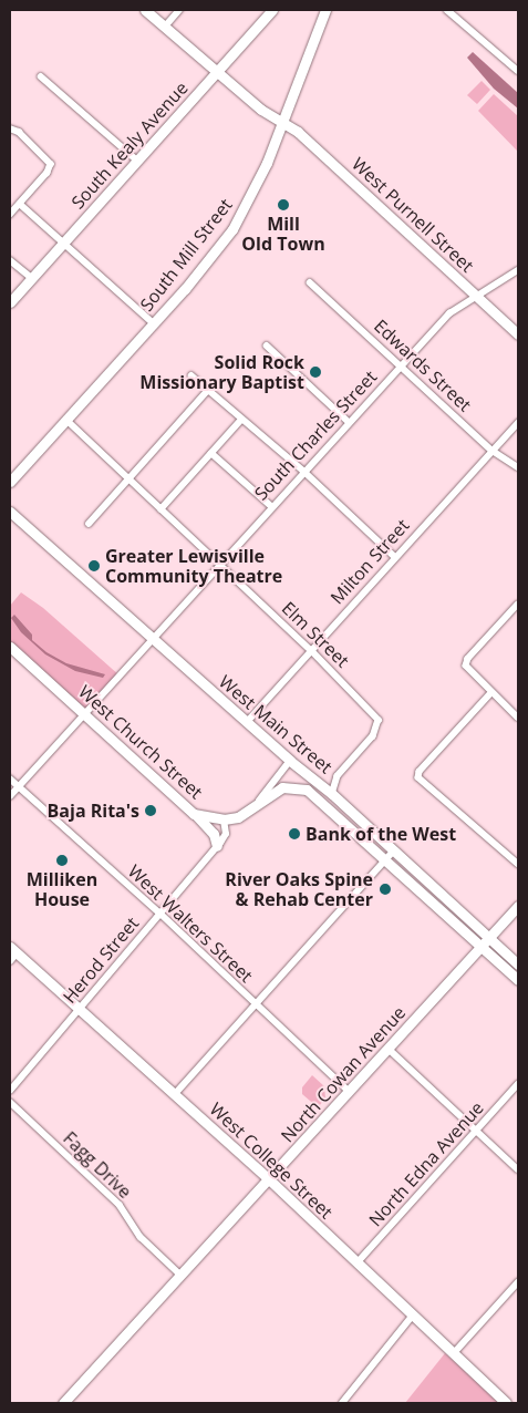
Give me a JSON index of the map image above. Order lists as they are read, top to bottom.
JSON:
{
  "streets": {
    "street": [
      "South Kealy Avenue",
      "West Purnell Street",
      "South Mill Street",
      "Edwards Street",
      "South Charles Street",
      "Milton Street",
      "Elm Street",
      "West Main Street",
      "West Church Street",
      "West Walters Street",
      "Herod Street",
      "North Cowan Avenue",
      "West College Street",
      "North Edna Avenue",
      "Fagg Drive"
    ]
  },
  "crossings": [
    ["South Kealy Avenue", "West Purnell Street"],
    ["West Purnell Street", "South Mill Street"],
    ["West Purnell Street", "South Charles Street"],
    ["South Mill Street", "Elm Street"],
    ["Edwards Street", "South Charles Street"],
    ["Edwards Street", "Milton Street"],
    ["South Charles Street", "Elm Street"],
    ["South Charles Street", "West Main Street"],
    ["South Charles Street", "West Church Street"],
    ["South Charles Street", "West Walters Street"],
    ["Milton Street", "Elm Street"],
    ["Milton Street", "West Main Street"],
    ["Elm Street", "West Main Street"],
    ["West Main Street", "North Cowan Avenue"],
    ["West Church Street", "Herod Street"],
    ["West Walters Street", "Herod Street"],
    ["West Walters Street", "North Cowan Avenue"],
    ["Herod Street", "West College Street"],
    ["North Cowan Avenue", "West College Street"],
    ["North Cowan Avenue", "Fagg Drive"],
    ["West College Street", "North Edna Avenue"]
  ],
  "places": [
    "Mill Old Town",
    "Solid Rock Missionary Baptist",
    "Greater Lewisville Community Theatre",
    "Baja Rita's",
    "Bank of the West",
    "Milliken House",
    "River Oaks Spine & Rehab Center"
  ]
}
